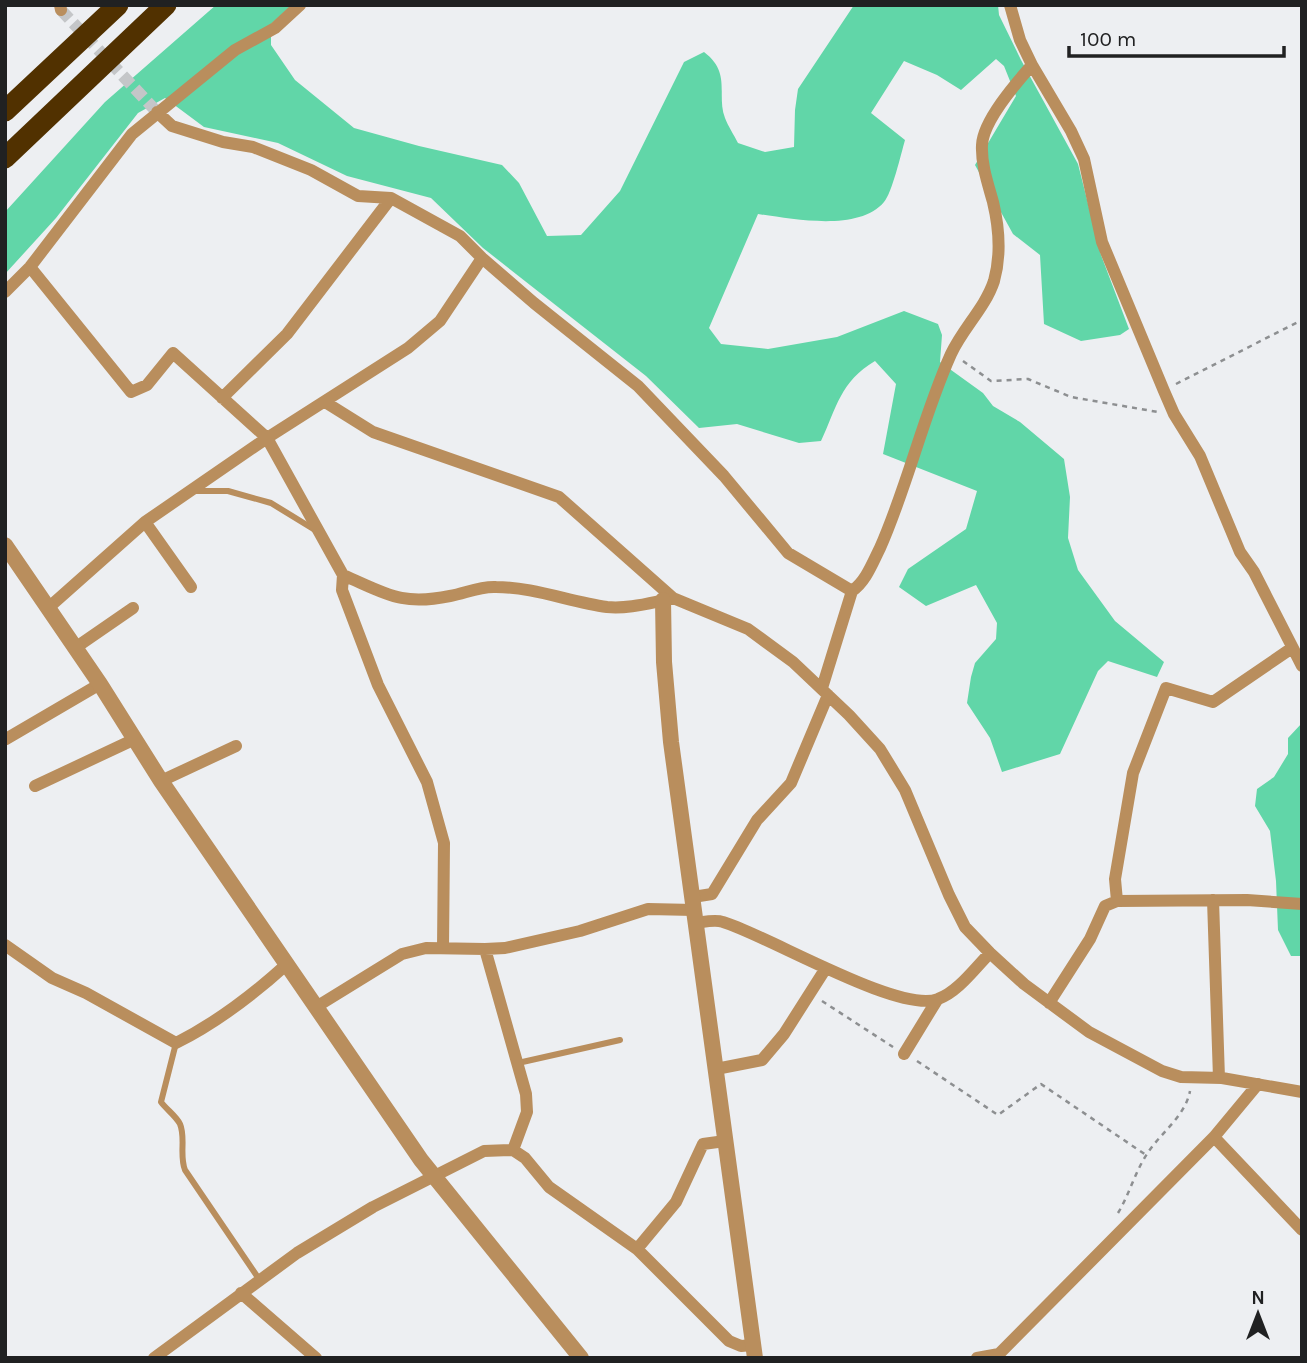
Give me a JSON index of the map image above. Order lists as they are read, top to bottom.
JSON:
{
  "scale_bar": "100 m",
  "north": "top"
}
